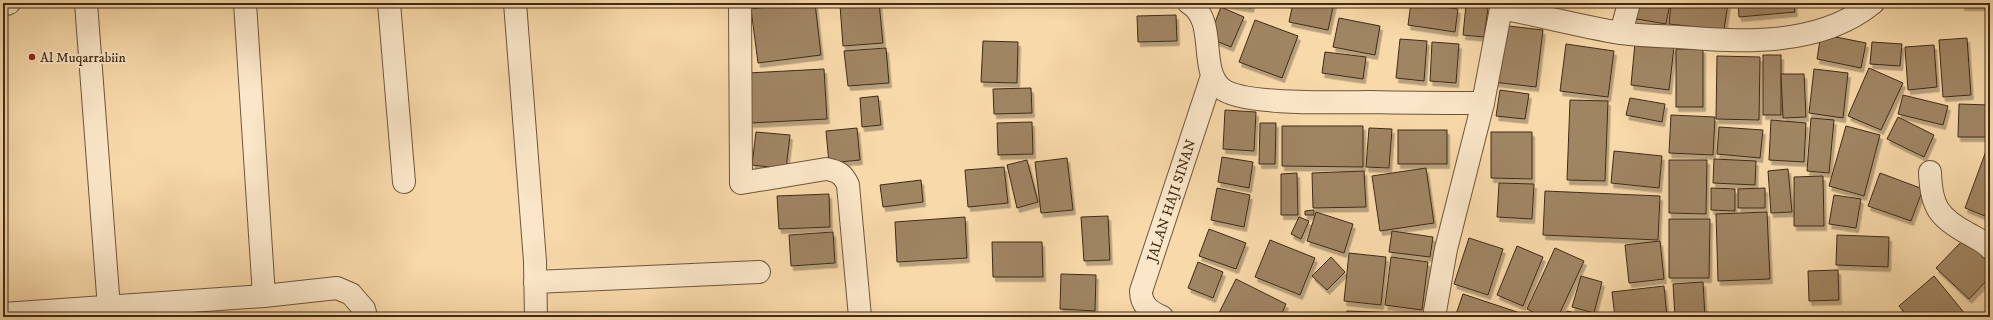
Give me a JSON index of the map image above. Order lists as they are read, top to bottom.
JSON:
{
  "streets": {
    "street": ["JALAN HAJI SINAN"]
  },
  "places": ["Al Muqarrabiin"]
}
